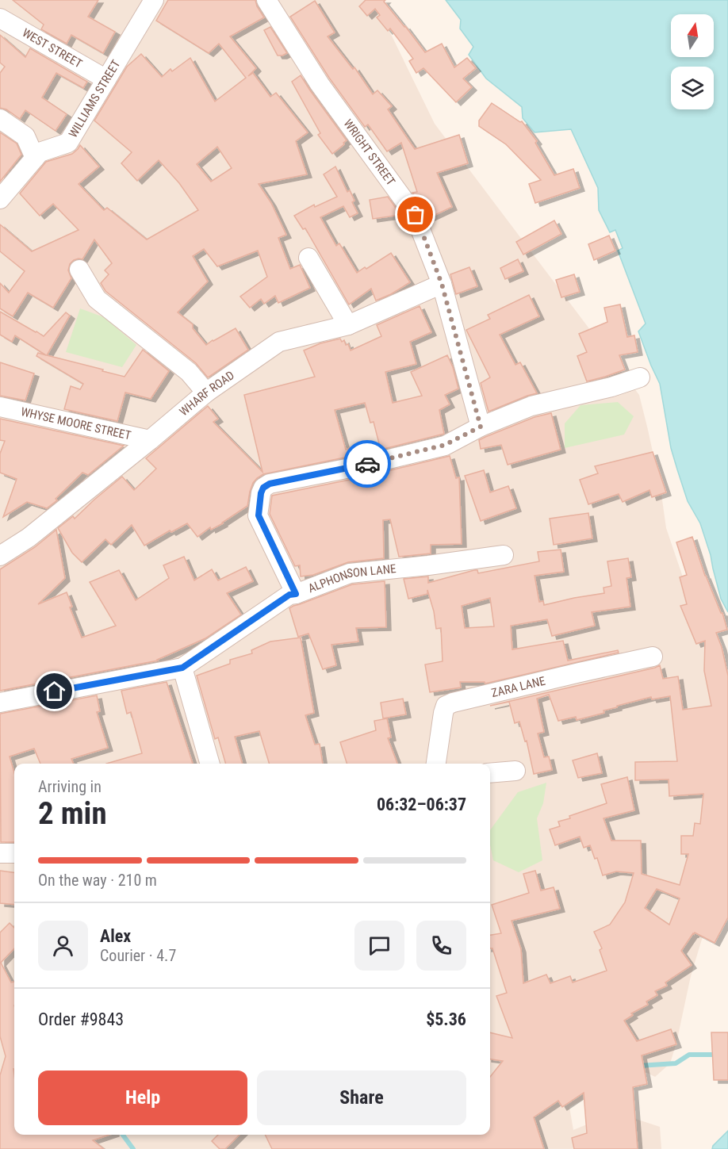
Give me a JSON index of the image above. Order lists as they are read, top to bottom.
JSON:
{
  "streets": {
    "street": [
      "WEST STREET",
      "WILLIAMS STREET",
      "WRIGHT STREET",
      "WHARF ROAD",
      "WHYSE MOORE STREET",
      "ALPHONSON LANE",
      "ZARA LANE"
    ]
  },
  "crossings": [
    ["WEST STREET", "WILLIAMS STREET"],
    ["WRIGHT STREET", "WHARF ROAD"],
    ["WHARF ROAD", "WHYSE MOORE STREET"]
  ],
  "north": "top",
  "page": {
    "heading": ["2 min", "Arriving in", "06:32–06:37"],
    "panel": [
      "Alex",
      "Courier · 4.7",
      "Order #9843",
      "$5.36"
    ],
    "bar": "On the way · 210 m",
    "buttons": ["Help", "Share"]
  }
}
